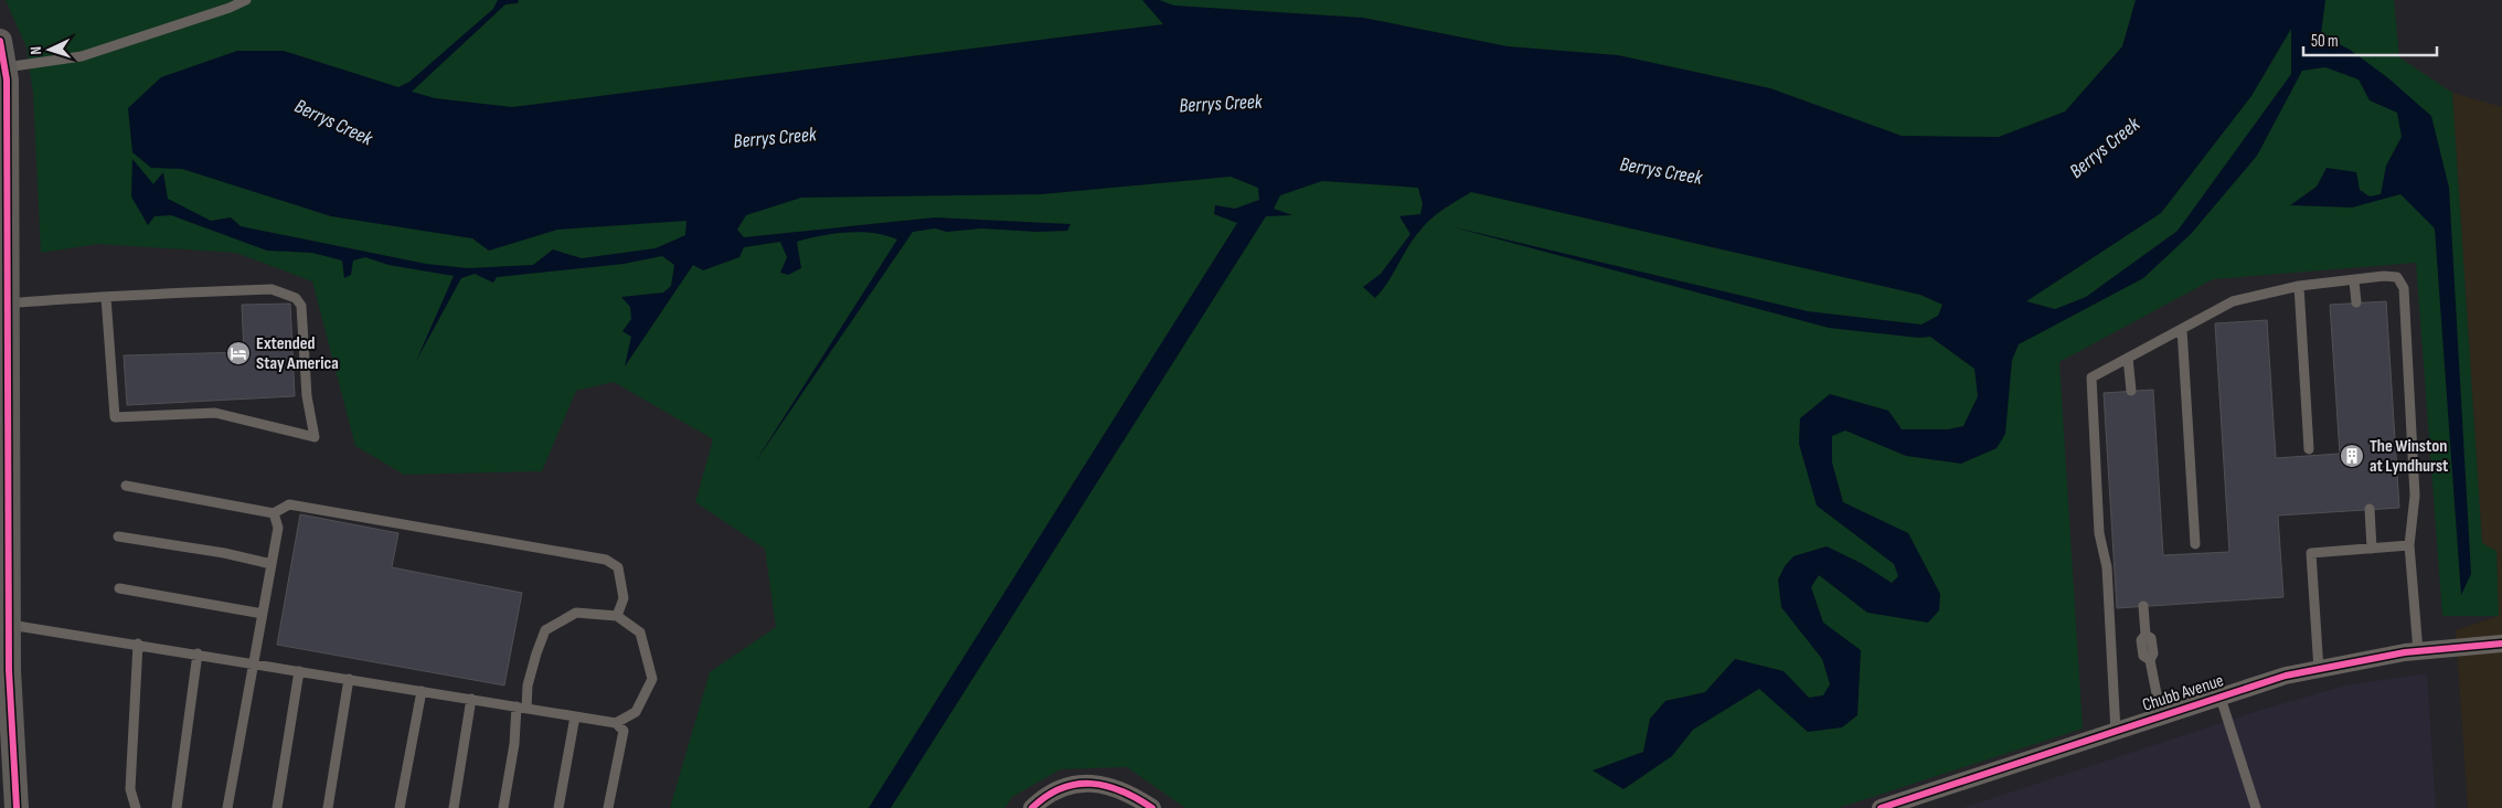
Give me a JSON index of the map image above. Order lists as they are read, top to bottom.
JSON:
{
  "streets": {
    "street": ["Chubb Avenue"]
  },
  "water": ["Berrys Creek"],
  "places": {
    "hotel": ["Extended Stay America"],
    "building": ["The Winston at Lyndhurst"]
  },
  "scale_bar": "50 m",
  "north": "left"
}
